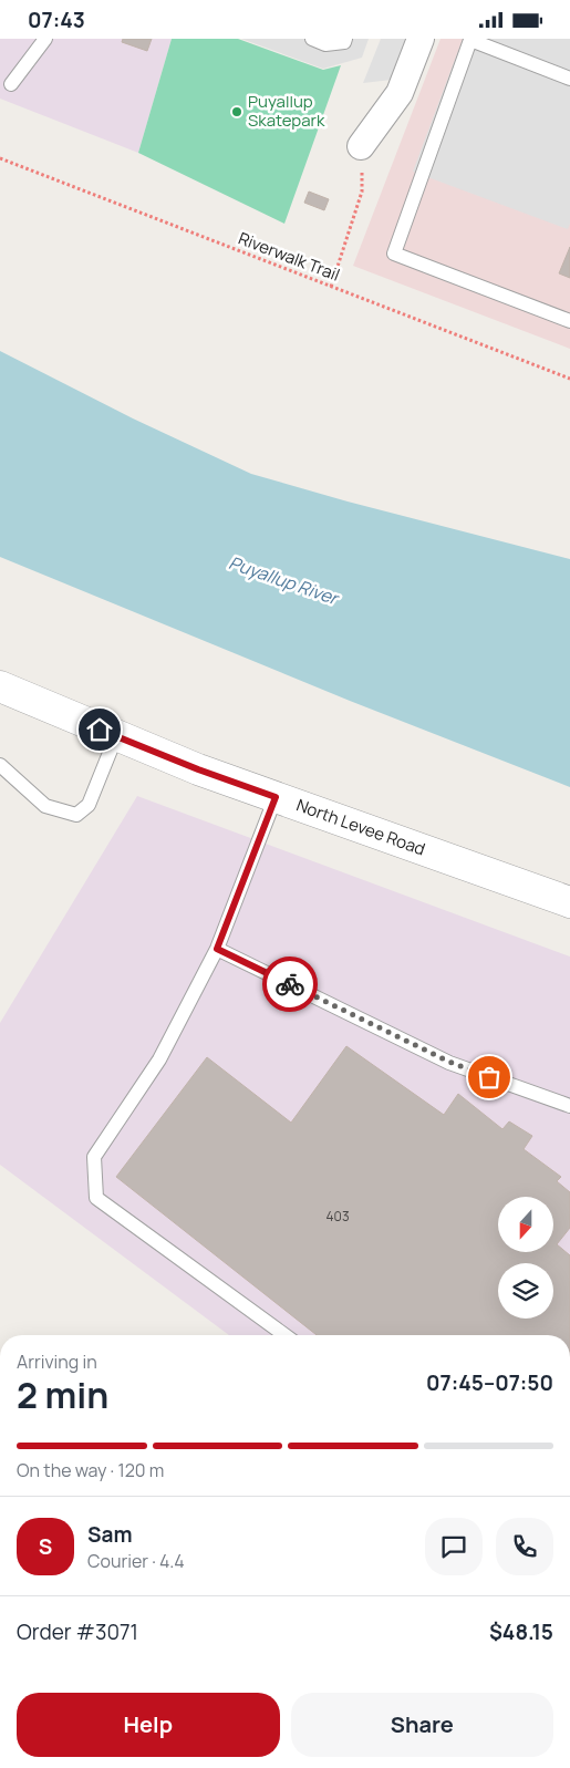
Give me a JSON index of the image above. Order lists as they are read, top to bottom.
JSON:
{
  "streets": {
    "street": ["North Levee Road"],
    "path": ["Riverwalk Trail"]
  },
  "water": ["Puyallup River"],
  "places": ["Puyallup Skatepark"],
  "house_numbers": ["403"],
  "north": "bottom",
  "page": {
    "status": "07:43",
    "heading": ["2 min", "Arriving in", "07:45–07:50"],
    "panel": [
      "Sam",
      "Courier · 4.4",
      "Order #3071",
      "$48.15"
    ],
    "bar": "On the way · 120 m",
    "round": "S",
    "buttons": ["Help", "Share"]
  }
}
